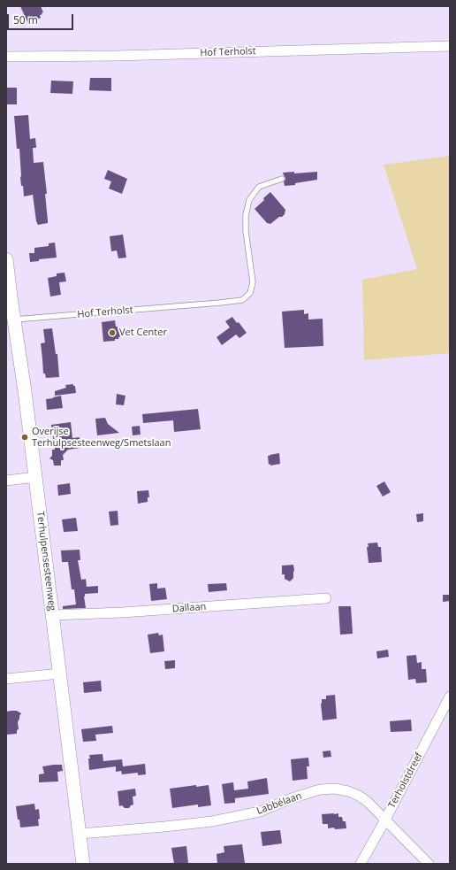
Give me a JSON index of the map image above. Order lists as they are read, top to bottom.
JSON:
{
  "streets": {
    "main road": ["Terhulpensesteenweg"],
    "street": [
      "Hof Terholst",
      "Dallaan",
      "Terholstdreef",
      "Labbélaan"
    ]
  },
  "crossings": [
    ["Hof Terholst", "Terhulpensesteenweg"],
    ["Terhulpensesteenweg", "Dallaan"],
    ["Terhulpensesteenweg", "Labbélaan"],
    ["Terholstdreef", "Labbélaan"]
  ],
  "places": ["Vet Center", "Overijse Terhulpsesteenweg/Smetslaan"],
  "scale_bar": "50 m"
}
